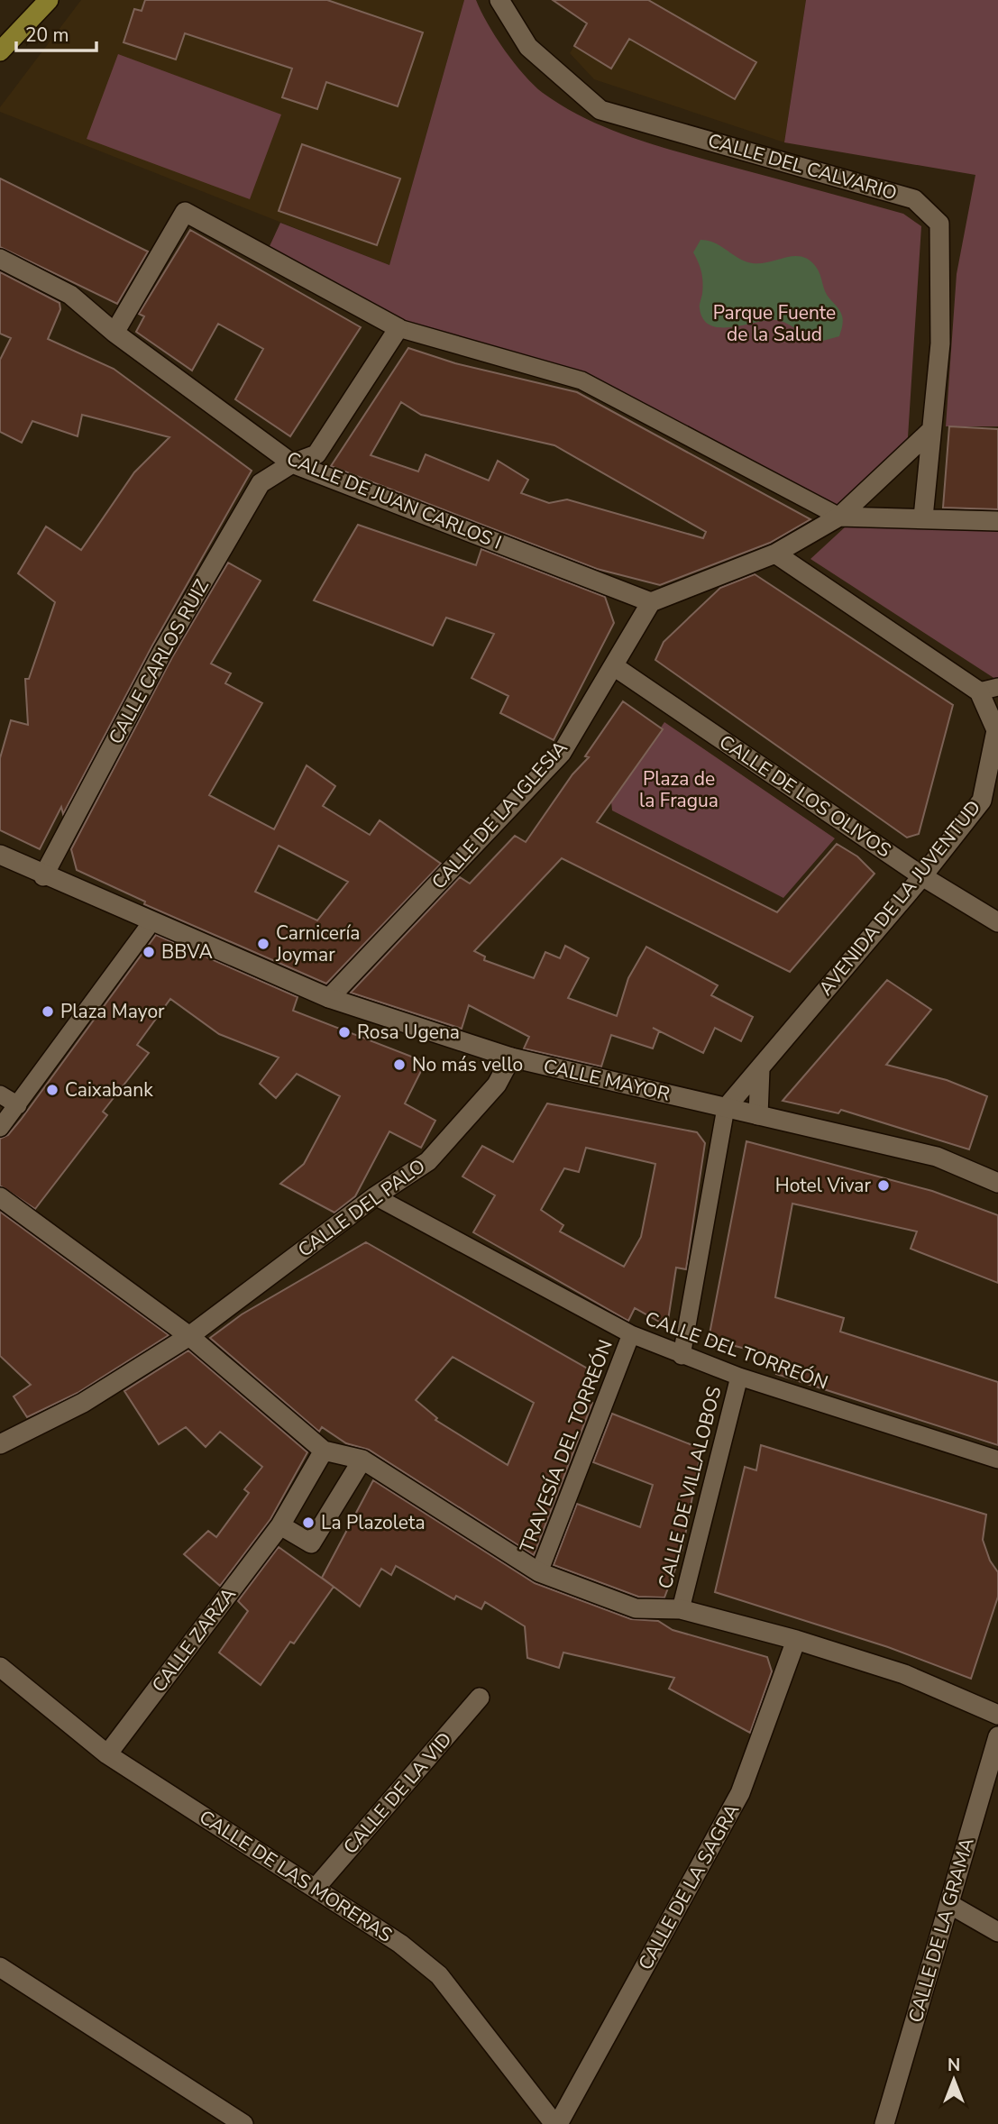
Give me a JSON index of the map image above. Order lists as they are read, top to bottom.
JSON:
{
  "streets": {
    "street": [
      "CALLE DEL CALVARIO",
      "CALLE DE JUAN CARLOS I",
      "CALLE CARLOS RUIZ",
      "CALLE DE LOS OLIVOS",
      "CALLE DE LA IGLESIA",
      "AVENIDA DE LA JUVENTUD",
      "CALLE MAYOR",
      "CALLE DEL PALO",
      "CALLE DEL TORREÓN",
      "TRAVESÍA DEL TORREÓN",
      "CALLE DE VILLALOBOS",
      "CALLE ZARZA",
      "CALLE DE LA VID",
      "CALLE DE LAS MORERAS",
      "CALLE DE LA SAGRA",
      "CALLE DE LA GRAMA"
    ]
  },
  "crossings": [
    ["CALLE DE JUAN CARLOS I", "CALLE CARLOS RUIZ"],
    ["CALLE DE JUAN CARLOS I", "CALLE DE LA IGLESIA"],
    ["CALLE CARLOS RUIZ", "CALLE MAYOR"],
    ["CALLE DE LOS OLIVOS", "CALLE DE LA IGLESIA"],
    ["CALLE DE LOS OLIVOS", "AVENIDA DE LA JUVENTUD"],
    ["CALLE DE LA IGLESIA", "CALLE MAYOR"],
    ["AVENIDA DE LA JUVENTUD", "CALLE MAYOR"],
    ["CALLE MAYOR", "CALLE DEL PALO"],
    ["CALLE DEL PALO", "CALLE DEL TORREÓN"],
    ["CALLE DEL TORREÓN", "TRAVESÍA DEL TORREÓN"],
    ["CALLE DEL TORREÓN", "CALLE DE VILLALOBOS"],
    ["CALLE ZARZA", "CALLE DE LAS MORERAS"],
    ["CALLE DE LA VID", "CALLE DE LAS MORERAS"],
    ["CALLE DE LAS MORERAS", "CALLE DE LA SAGRA"]
  ],
  "parks": ["Parque Fuente de la Salud", "Plaza de la Fragua"],
  "places": [
    "Carnicería Joymar",
    "BBVA",
    "Plaza Mayor",
    "Rosa Ugena",
    "No más vello",
    "Caixabank",
    "Hotel Vivar",
    "La Plazoleta"
  ],
  "scale_bar": "20 m",
  "north": "top"
}
